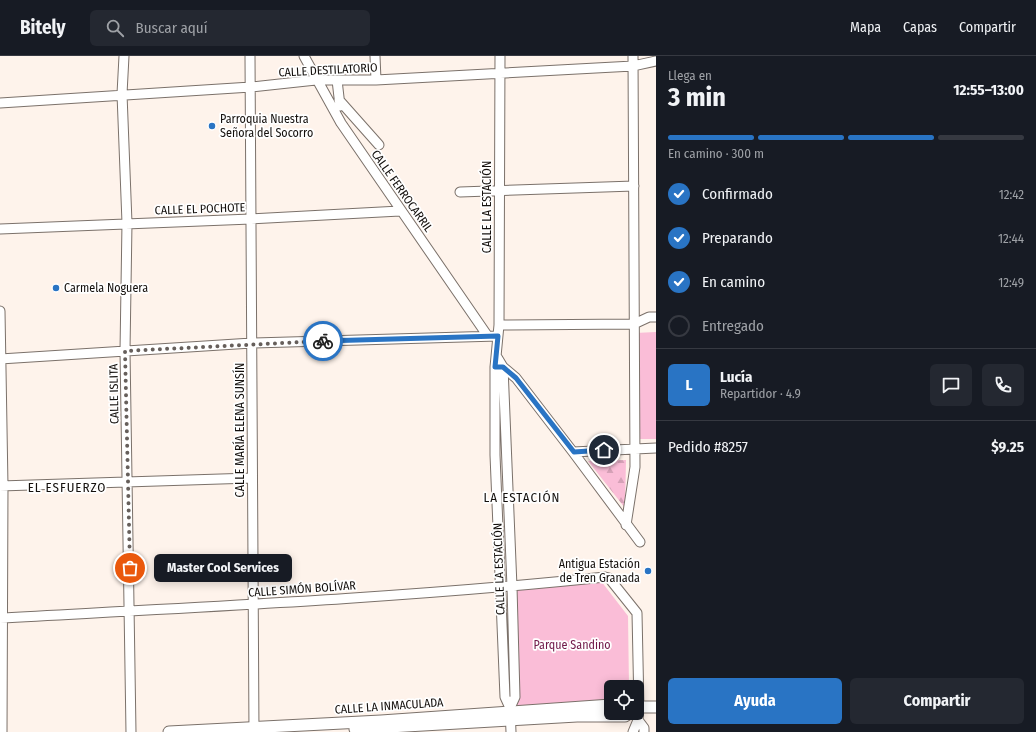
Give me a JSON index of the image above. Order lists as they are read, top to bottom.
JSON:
{
  "streets": {
    "main road": ["CALLE LA INMACULADA"],
    "street": [
      "CALLE DESTILATORIO",
      "CALLE FERROCARRIL",
      "CALLE LA ESTACIÓN",
      "CALLE EL POCHOTE",
      "CALLE ISLITA",
      "CALLE MARÍA ELENA SUNSÍN",
      "CALLE SIMÓN BOLÍVAR"
    ]
  },
  "crossings": [
    ["CALLE DESTILATORIO", "CALLE FERROCARRIL"],
    ["CALLE DESTILATORIO", "CALLE LA ESTACIÓN"],
    ["CALLE DESTILATORIO", "CALLE ISLITA"],
    ["CALLE DESTILATORIO", "CALLE MARÍA ELENA SUNSÍN"],
    ["CALLE FERROCARRIL", "CALLE EL POCHOTE"],
    ["CALLE LA ESTACIÓN", "CALLE SIMÓN BOLÍVAR"],
    ["CALLE LA ESTACIÓN", "CALLE LA INMACULADA"],
    ["CALLE EL POCHOTE", "CALLE ISLITA"],
    ["CALLE EL POCHOTE", "CALLE MARÍA ELENA SUNSÍN"],
    ["CALLE ISLITA", "CALLE SIMÓN BOLÍVAR"],
    ["CALLE MARÍA ELENA SUNSÍN", "CALLE SIMÓN BOLÍVAR"],
    ["CALLE MARÍA ELENA SUNSÍN", "CALLE LA INMACULADA"]
  ],
  "districts": ["EL ESFUERZO", "LA ESTACIÓN"],
  "parks": ["Parque Sandino"],
  "places": [
    "Parroquia Nuestra Señora del Socorro",
    "Carmela Noguera",
    "Master Cool Services",
    "Antigua Estación de Tren Granada"
  ],
  "page": {
    "header": "Bitely",
    "search": "Buscar aquí",
    "nav": ["Mapa", "Capas", "Compartir"],
    "heading": ["3 min", "Llega en", "12:55–13:00"],
    "panel": [
      "Lucía",
      "Repartidor · 4.9",
      "Pedido #8257",
      "$9.25"
    ],
    "bar": "En camino · 300 m",
    "list": [
      ["Confirmado", "12:42"],
      ["Preparando", "12:44"],
      ["En camino", "12:49"],
      "Entregado"
    ],
    "round": "L",
    "bubble": "Master Cool Services",
    "buttons": ["Ayuda", "Compartir"]
  }
}
